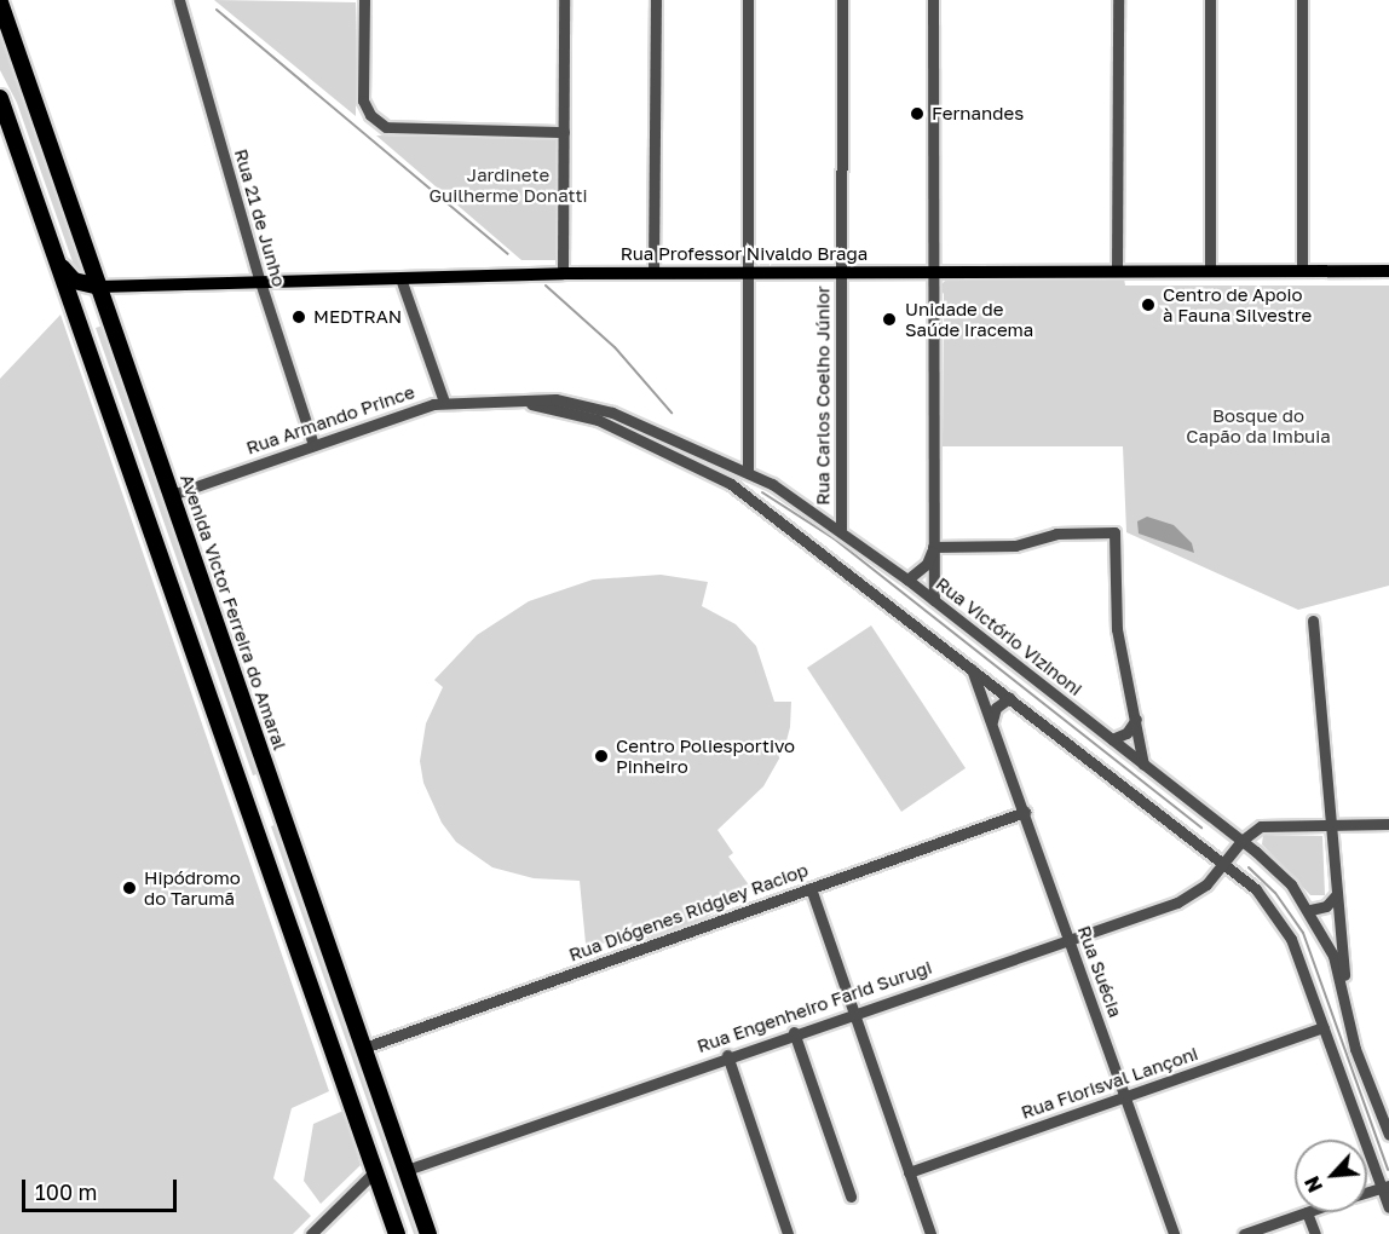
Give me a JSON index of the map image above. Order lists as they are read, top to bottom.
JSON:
{
  "streets": {
    "highway": ["Avenida Victor Ferreira do Amaral"],
    "main road": ["Rua Professor Nivaldo Braga"],
    "street": [
      "Rua 21 de Junho",
      "Rua Carlos Coelho Júnior",
      "Rua Armando Prince",
      "Rua Victório Vizinoni",
      "Rua Diógenes Ridgley Raciop",
      "Rua Suécia",
      "Rua Engenheiro Farid Surugi",
      "Rua Florisval Lançoni"
    ]
  },
  "crossings": [
    ["Rua 21 de Junho", "Rua Professor Nivaldo Braga"],
    ["Rua 21 de Junho", "Rua Armando Prince"],
    ["Rua Professor Nivaldo Braga", "Rua Carlos Coelho Júnior"],
    ["Rua Professor Nivaldo Braga", "Avenida Victor Ferreira do Amaral"],
    ["Rua Carlos Coelho Júnior", "Rua Victório Vizinoni"],
    ["Rua Armando Prince", "Avenida Victor Ferreira do Amaral"],
    ["Rua Armando Prince", "Rua Victório Vizinoni"],
    ["Rua Armando Prince", "Rua Suécia"],
    ["Avenida Victor Ferreira do Amaral", "Rua Diógenes Ridgley Raciop"],
    ["Avenida Victor Ferreira do Amaral", "Rua Engenheiro Farid Surugi"],
    ["Rua Victório Vizinoni", "Rua Engenheiro Farid Surugi"],
    ["Rua Diógenes Ridgley Raciop", "Rua Suécia"],
    ["Rua Suécia", "Rua Engenheiro Farid Surugi"],
    ["Rua Suécia", "Rua Florisval Lançoni"]
  ],
  "parks": ["Jardinete Guilherme Donatti", "Bosque do Capão da Imbuia"],
  "places": [
    "Fernandes",
    "Centro de Apoio à Fauna Silvestre",
    "MEDTRAN",
    "Unidade de Saúde Iracema",
    "Centro Poliesportivo Pinheiro",
    "Hipódromo do Tarumã"
  ],
  "scale_bar": "100 m",
  "north": "bottom left"
}
